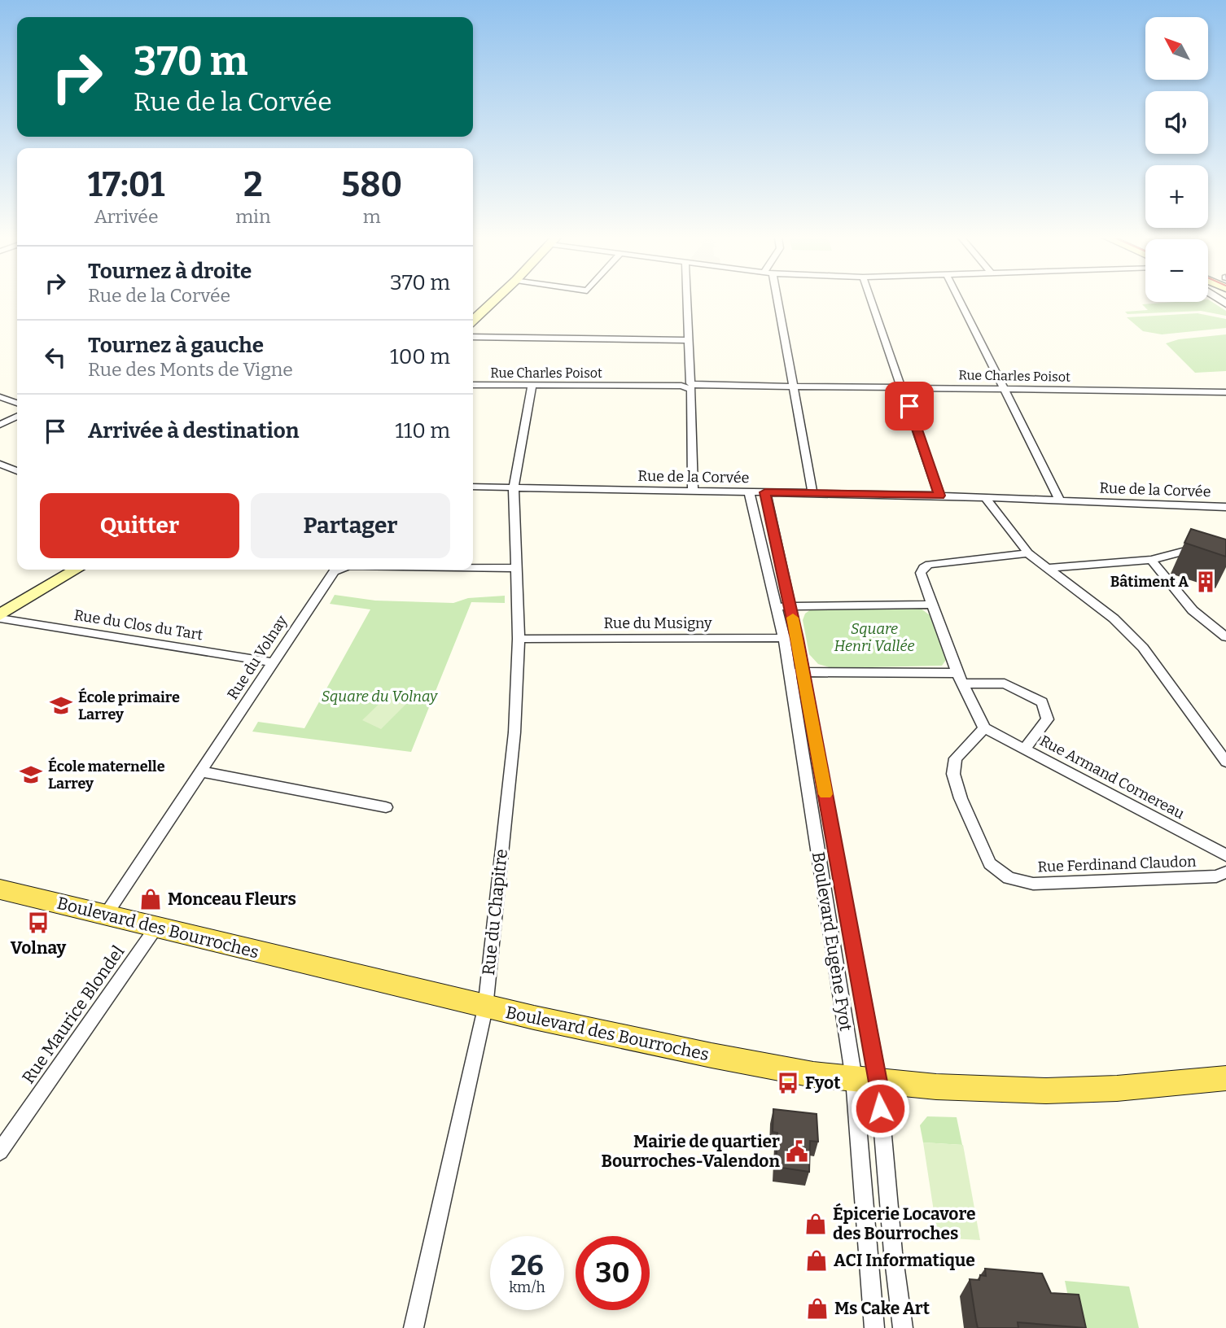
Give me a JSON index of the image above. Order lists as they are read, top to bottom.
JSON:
{
  "streets": {
    "main road": ["Boulevard des Bourroches"],
    "street": [
      "Rue Charles Poisot",
      "Rue de la Corvée",
      "Rue du Musigny",
      "Rue du Clos du Tart",
      "Rue du Volnay",
      "Rue Armand Cornereau",
      "Rue Ferdinand Claudon",
      "Rue du Chapitre",
      "Boulevard Eugène Fyot",
      "Rue Maurice Blondel"
    ]
  },
  "crossings": [
    ["Rue Charles Poisot", "Rue du Chapitre"],
    ["Rue de la Corvée", "Rue du Chapitre"],
    ["Rue de la Corvée", "Boulevard Eugène Fyot"],
    ["Rue du Musigny", "Rue du Chapitre"],
    ["Rue du Musigny", "Boulevard Eugène Fyot"],
    ["Rue du Clos du Tart", "Rue du Volnay"],
    ["Rue du Volnay", "Rue du Chapitre"],
    ["Rue du Volnay", "Boulevard des Bourroches"],
    ["Rue Armand Cornereau", "Rue Ferdinand Claudon"],
    ["Rue du Chapitre", "Boulevard des Bourroches"],
    ["Boulevard des Bourroches", "Boulevard Eugène Fyot"],
    ["Boulevard des Bourroches", "Rue Maurice Blondel"]
  ],
  "parks": ["Square Henri Vallée", "Square du Volnay"],
  "places": {
    "building": ["Bâtiment A"],
    "school or university": ["École primaire Larrey", "École maternelle Larrey"],
    "shop": [
      "Monceau Fleurs",
      "Épicerie Locavore des Bourroches",
      "ACI Informatique",
      "Ms Cake Art"
    ],
    "bus stop": ["Volnay", "Fyot"],
    "public building": ["Mairie de quartier Bourroches-Valendon"]
  },
  "north": "top left",
  "page": {
    "map_buttons": ["+", "−"],
    "turn": ["370 m", "Rue de la Corvée"],
    "eta": [
      "17:01",
      "Arrivée",
      "2",
      "min",
      "580",
      "m"
    ],
    "list": [
      {
        "name": "Tournez à droite",
        "note": "Rue de la Corvée",
        "value": "370 m"
      },
      {
        "name": "Tournez à gauche",
        "note": "Rue des Monts de Vigne",
        "value": "100 m"
      },
      {
        "name": "Arrivée à destination",
        "value": "110 m"
      }
    ],
    "buttons": ["Quitter", "Partager"],
    "speed": "26 km/h",
    "limit": "30"
  }
}
